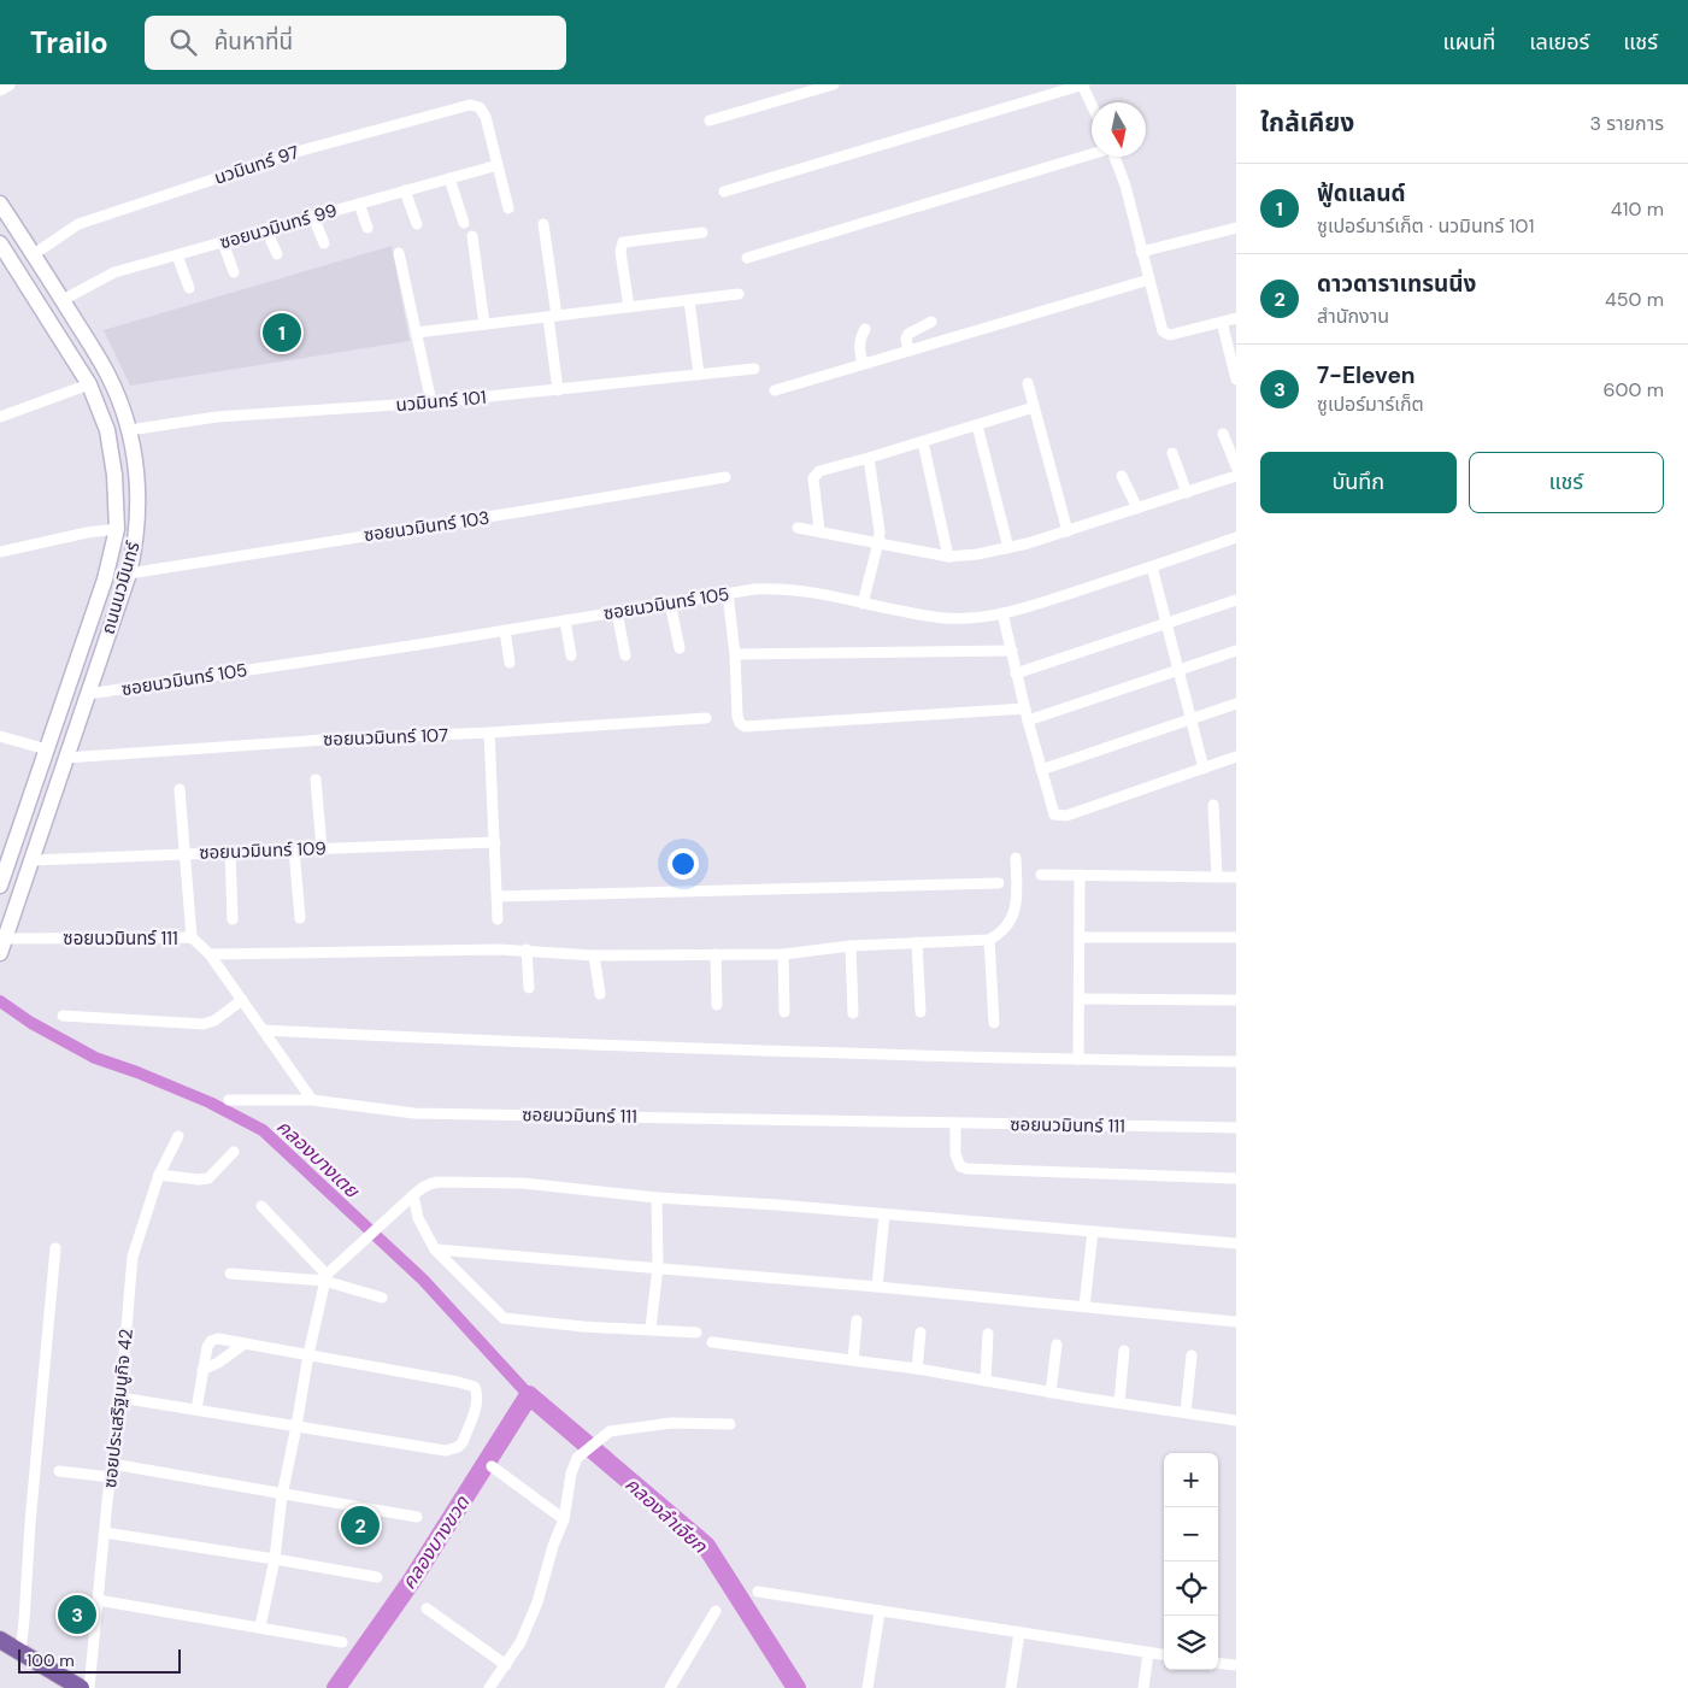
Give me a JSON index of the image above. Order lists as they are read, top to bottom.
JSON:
{
  "streets": {
    "main road": ["ถนนนวมินทร์"],
    "street": [
      "นวมินทร์ 97",
      "ซอยนวมินทร์ 99",
      "นวมินทร์ 101",
      "ซอยนวมินทร์ 103",
      "ซอยนวมินทร์ 105",
      "ซอยนวมินทร์ 107",
      "ซอยนวมินทร์ 109",
      "ซอยนวมินทร์ 111",
      "ซอยประเสริฐมนูกิจ 42"
    ]
  },
  "crossings": [
    ["นวมินทร์ 97", "ซอยนวมินทร์ 99"],
    ["นวมินทร์ 97", "ถนนนวมินทร์"],
    ["ซอยนวมินทร์ 99", "ถนนนวมินทร์"],
    ["นวมินทร์ 101", "ถนนนวมินทร์"],
    ["ซอยนวมินทร์ 103", "ถนนนวมินทร์"],
    ["ถนนนวมินทร์", "ซอยนวมินทร์ 105"],
    ["ถนนนวมินทร์", "ซอยนวมินทร์ 107"],
    ["ถนนนวมินทร์", "ซอยนวมินทร์ 109"],
    ["ถนนนวมินทร์", "ซอยนวมินทร์ 111"]
  ],
  "water": ["คลองบางเตย", "คลองลำเจียก", "คลองบางขวด"],
  "scale_bar": "100 m",
  "north": "bottom",
  "page": {
    "header": "Trailo",
    "search": "ค้นหาที่นี่",
    "nav": ["แผนที่", "เลเยอร์", "แชร์"],
    "heading": ["ใกล้เคียง", "3 รายการ"],
    "list": [
      {
        "mark": "1",
        "name": "ฟู้ดแลนด์",
        "note": "ซูเปอร์มาร์เก็ต · นวมินทร์ 101",
        "value": "410 m"
      },
      {
        "mark": "2",
        "name": "ดาวดาราเทรนนิ่ง",
        "note": "สำนักงาน",
        "value": "450 m"
      },
      {
        "mark": "3",
        "name": "7-Eleven",
        "note": "ซูเปอร์มาร์เก็ต",
        "value": "600 m"
      }
    ],
    "pins": ["1", "2", "3"],
    "buttons": ["บันทึก", "แชร์"],
    "map_buttons": ["+", "−"],
    "scale": "100 m"
  }
}
